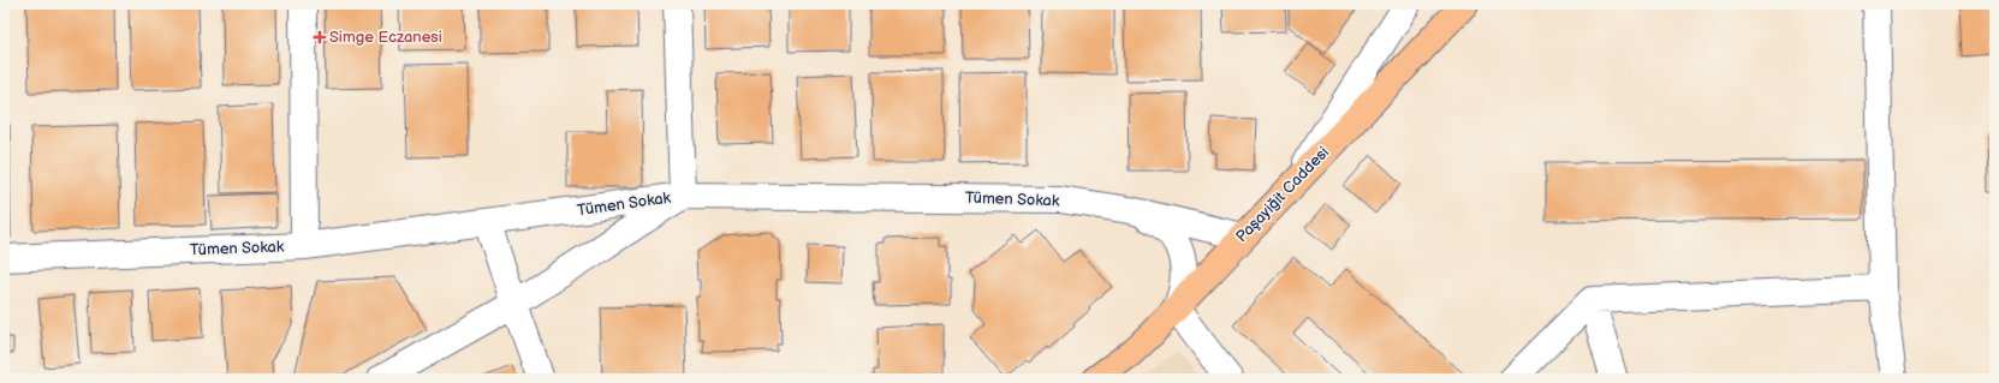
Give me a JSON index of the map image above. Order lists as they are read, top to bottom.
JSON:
{
  "streets": {
    "main road": ["Paşayiğit Caddesi"],
    "street": ["Tümen Sokak"]
  },
  "crossings": [
    ["Paşayiğit Caddesi", "Tümen Sokak"]
  ],
  "places": {
    "health": ["Simge Eczanesi"]
  }
}
